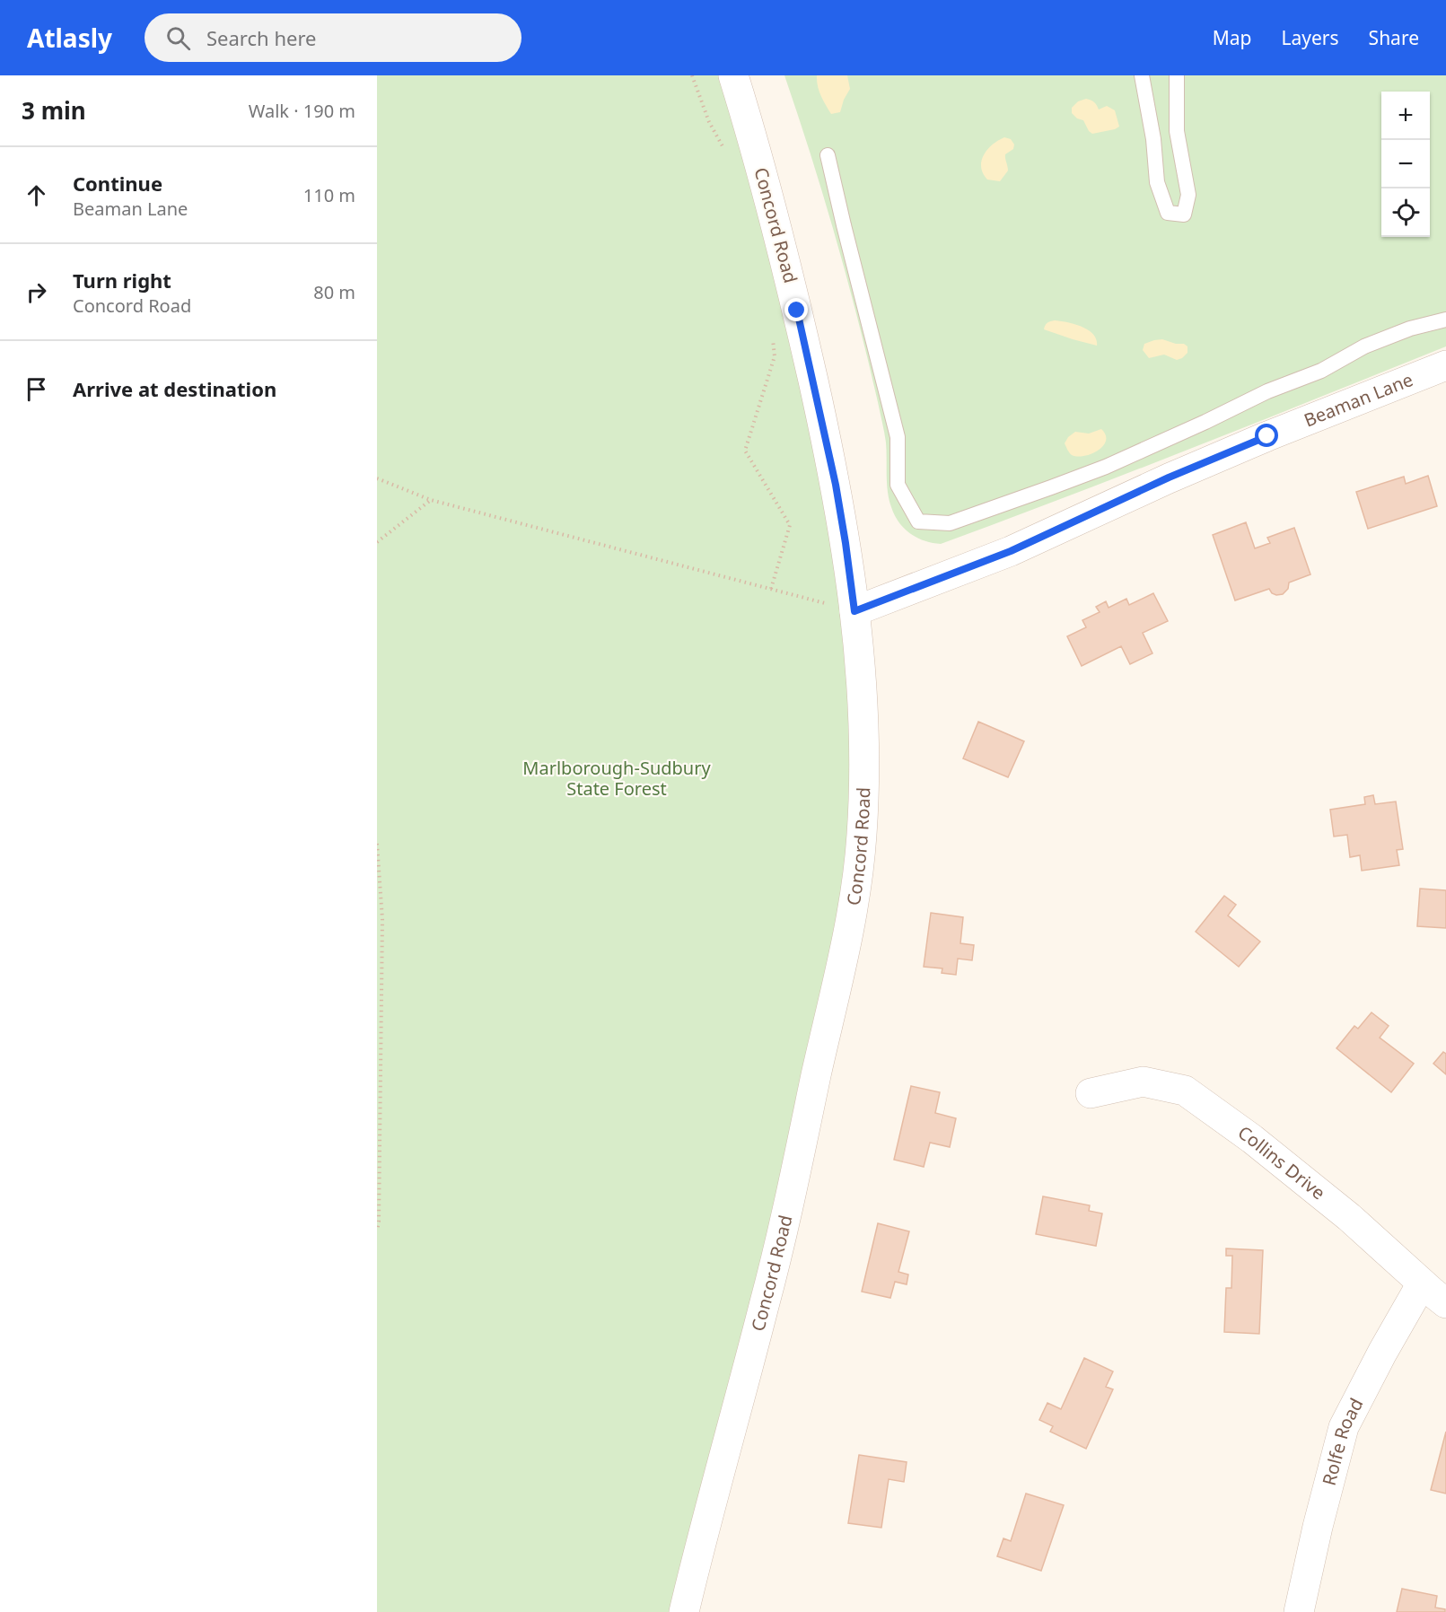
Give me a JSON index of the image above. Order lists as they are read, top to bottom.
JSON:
{
  "streets": {
    "street": [
      "Concord Road",
      "Beaman Lane",
      "Collins Drive",
      "Rolfe Road"
    ]
  },
  "crossings": [
    ["Concord Road", "Beaman Lane"],
    ["Collins Drive", "Rolfe Road"]
  ],
  "parks": ["Marlborough-Sudbury State Forest"],
  "page": {
    "header": "Atlasly",
    "search": "Search here",
    "nav": ["Map", "Layers", "Share"],
    "heading": ["3 min", "Walk · 190 m"],
    "map_buttons": ["+", "−"],
    "list": [
      ["Continue", "Beaman Lane", "110 m"],
      ["Turn right", "Concord Road", "80 m"],
      "Arrive at destination"
    ]
  }
}
